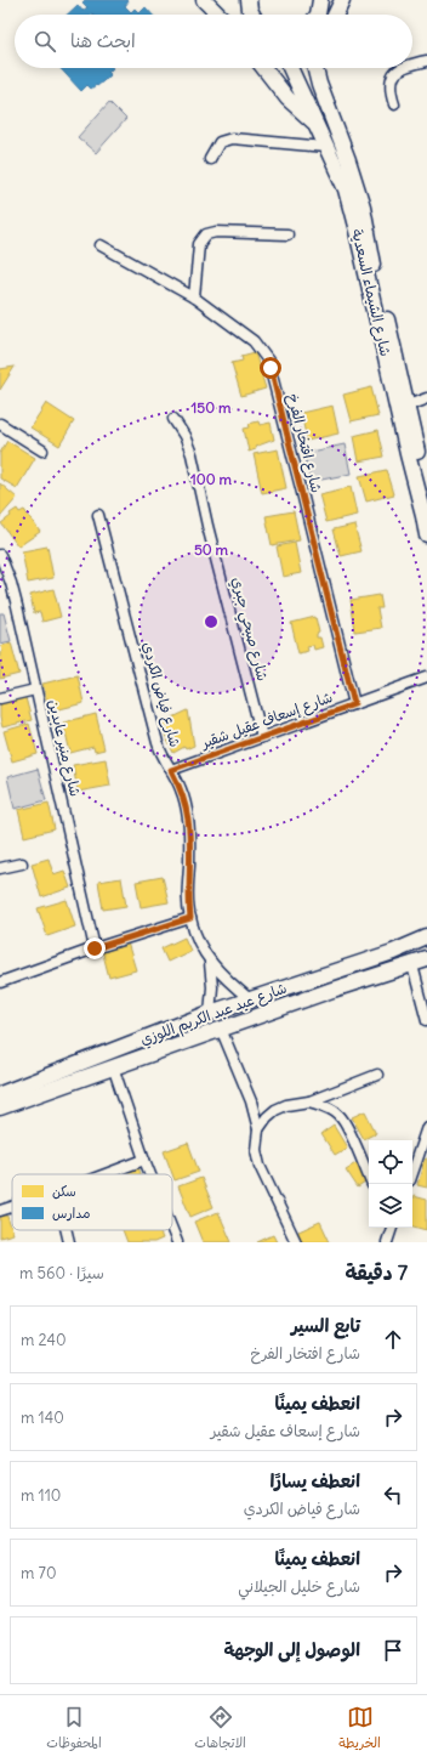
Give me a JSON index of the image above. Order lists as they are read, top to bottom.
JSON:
{
  "streets": {
    "street": [
      "شارع الشيماء السعدية",
      "شارع افتخار الفرخ",
      "شارع صبحي جبري",
      "شارع فياض الكردي",
      "شارع إسعاف عقيل شقير",
      "شارع منير عابدين",
      "شارع عيد عبد الكريم اللوزي"
    ]
  },
  "crossings": [
    ["شارع افتخار الفرخ", "شارع إسعاف عقيل شقير"],
    ["شارع صبحي جبري", "شارع إسعاف عقيل شقير"],
    ["شارع فياض الكردي", "شارع إسعاف عقيل شقير"],
    ["شارع فياض الكردي", "شارع عيد عبد الكريم اللوزي"]
  ],
  "legend": ["سكن", "مدارس"],
  "page": {
    "search": "ابحث هنا",
    "heading": ["7 دقيقة", "سيرًا · 560 m"],
    "list": [
      ["تابع السير", "شارع افتخار الفرخ", "240 m"],
      ["انعطف يمينًا", "شارع إسعاف عقيل شقير", "140 m"],
      ["انعطف يسارًا", "شارع فياض الكردي", "110 m"],
      ["انعطف يمينًا", "شارع خليل الجيلاني", "70 m"],
      "الوصول إلى الوجهة"
    ],
    "nav": ["الخريطة", "الاتجاهات", "المحفوظات"]
  },
  "rings": ["150 m", "100 m", "50 m"]
}
